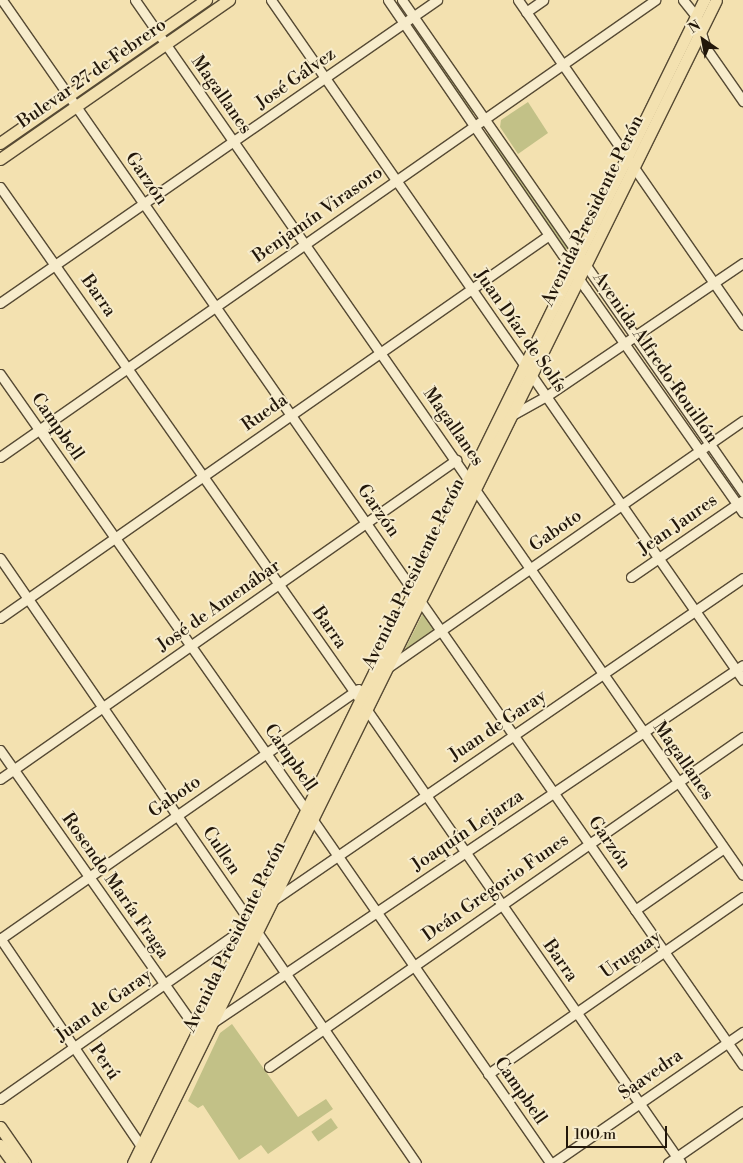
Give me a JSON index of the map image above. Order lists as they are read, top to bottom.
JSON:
{
  "streets": {
    "main road": ["Bulevar 27 de Febrero", "Avenida Presidente Perón"],
    "street": [
      "José Gálvez",
      "Magallanes",
      "Garzón",
      "Benjamín Virasoro",
      "Barra",
      "Juan Díaz de Solís",
      "Avenida Alfredo Rouillón",
      "Rueda",
      "Campbell",
      "Jean Jaures",
      "Gaboto",
      "José de Amenábar",
      "Juan de Garay",
      "Joaquín Lejarza",
      "Cullen",
      "Rosendo María Fraga",
      "Deán Gregorio Funes",
      "Uruguay",
      "Perú",
      "Saavedra"
    ]
  },
  "crossings": [
    ["Bulevar 27 de Febrero", "Magallanes"],
    ["Bulevar 27 de Febrero", "Garzón"],
    ["José Gálvez", "Magallanes"],
    ["José Gálvez", "Garzón"],
    ["José Gálvez", "Barra"],
    ["José Gálvez", "Juan Díaz de Solís"],
    ["José Gálvez", "Avenida Alfredo Rouillón"],
    ["Magallanes", "Avenida Presidente Perón"],
    ["Magallanes", "Benjamín Virasoro"],
    ["Magallanes", "Rueda"],
    ["Magallanes", "Gaboto"],
    ["Magallanes", "José de Amenábar"],
    ["Magallanes", "Juan de Garay"],
    ["Magallanes", "Joaquín Lejarza"],
    ["Magallanes", "Deán Gregorio Funes"],
    ["Garzón", "Avenida Presidente Perón"],
    ["Garzón", "Benjamín Virasoro"],
    ["Garzón", "Rueda"],
    ["Garzón", "Gaboto"],
    ["Garzón", "José de Amenábar"],
    ["Garzón", "Juan de Garay"],
    ["Garzón", "Joaquín Lejarza"],
    ["Garzón", "Deán Gregorio Funes"],
    ["Garzón", "Uruguay"],
    ["Garzón", "Saavedra"],
    ["Avenida Presidente Perón", "Barra"],
    ["Avenida Presidente Perón", "Juan Díaz de Solís"],
    ["Avenida Presidente Perón", "Avenida Alfredo Rouillón"],
    ["Avenida Presidente Perón", "Campbell"],
    ["Avenida Presidente Perón", "Gaboto"],
    ["Avenida Presidente Perón", "Juan de Garay"],
    ["Avenida Presidente Perón", "Joaquín Lejarza"],
    ["Avenida Presidente Perón", "Cullen"],
    ["Avenida Presidente Perón", "Rosendo María Fraga"],
    ["Avenida Presidente Perón", "Perú"],
    ["Benjamín Virasoro", "Barra"],
    ["Benjamín Virasoro", "Juan Díaz de Solís"],
    ["Benjamín Virasoro", "Avenida Alfredo Rouillón"],
    ["Benjamín Virasoro", "Campbell"],
    ["Barra", "Rueda"],
    ["Barra", "Gaboto"],
    ["Barra", "José de Amenábar"],
    ["Barra", "Juan de Garay"],
    ["Barra", "Joaquín Lejarza"],
    ["Barra", "Deán Gregorio Funes"],
    ["Barra", "Uruguay"],
    ["Barra", "Saavedra"],
    ["Juan Díaz de Solís", "Rueda"],
    ["Juan Díaz de Solís", "Jean Jaures"],
    ["Juan Díaz de Solís", "Gaboto"],
    ["Juan Díaz de Solís", "Juan de Garay"],
    ["Juan Díaz de Solís", "Joaquín Lejarza"],
    ["Avenida Alfredo Rouillón", "Rueda"],
    ["Avenida Alfredo Rouillón", "Jean Jaures"],
    ["Avenida Alfredo Rouillón", "Gaboto"],
    ["Rueda", "Campbell"],
    ["Rueda", "Cullen"],
    ["Campbell", "Gaboto"],
    ["Campbell", "José de Amenábar"],
    ["Campbell", "Juan de Garay"],
    ["Campbell", "Joaquín Lejarza"],
    ["Campbell", "Deán Gregorio Funes"],
    ["Campbell", "Uruguay"],
    ["Campbell", "Saavedra"],
    ["Gaboto", "Cullen"],
    ["Gaboto", "Rosendo María Fraga"],
    ["Gaboto", "Perú"],
    ["José de Amenábar", "Cullen"],
    ["José de Amenábar", "Rosendo María Fraga"],
    ["Juan de Garay", "Cullen"],
    ["Juan de Garay", "Rosendo María Fraga"],
    ["Juan de Garay", "Perú"],
    ["Joaquín Lejarza", "Cullen"],
    ["Cullen", "Deán Gregorio Funes"]
  ],
  "scale_bar": "100 m",
  "north": "top left"
}
